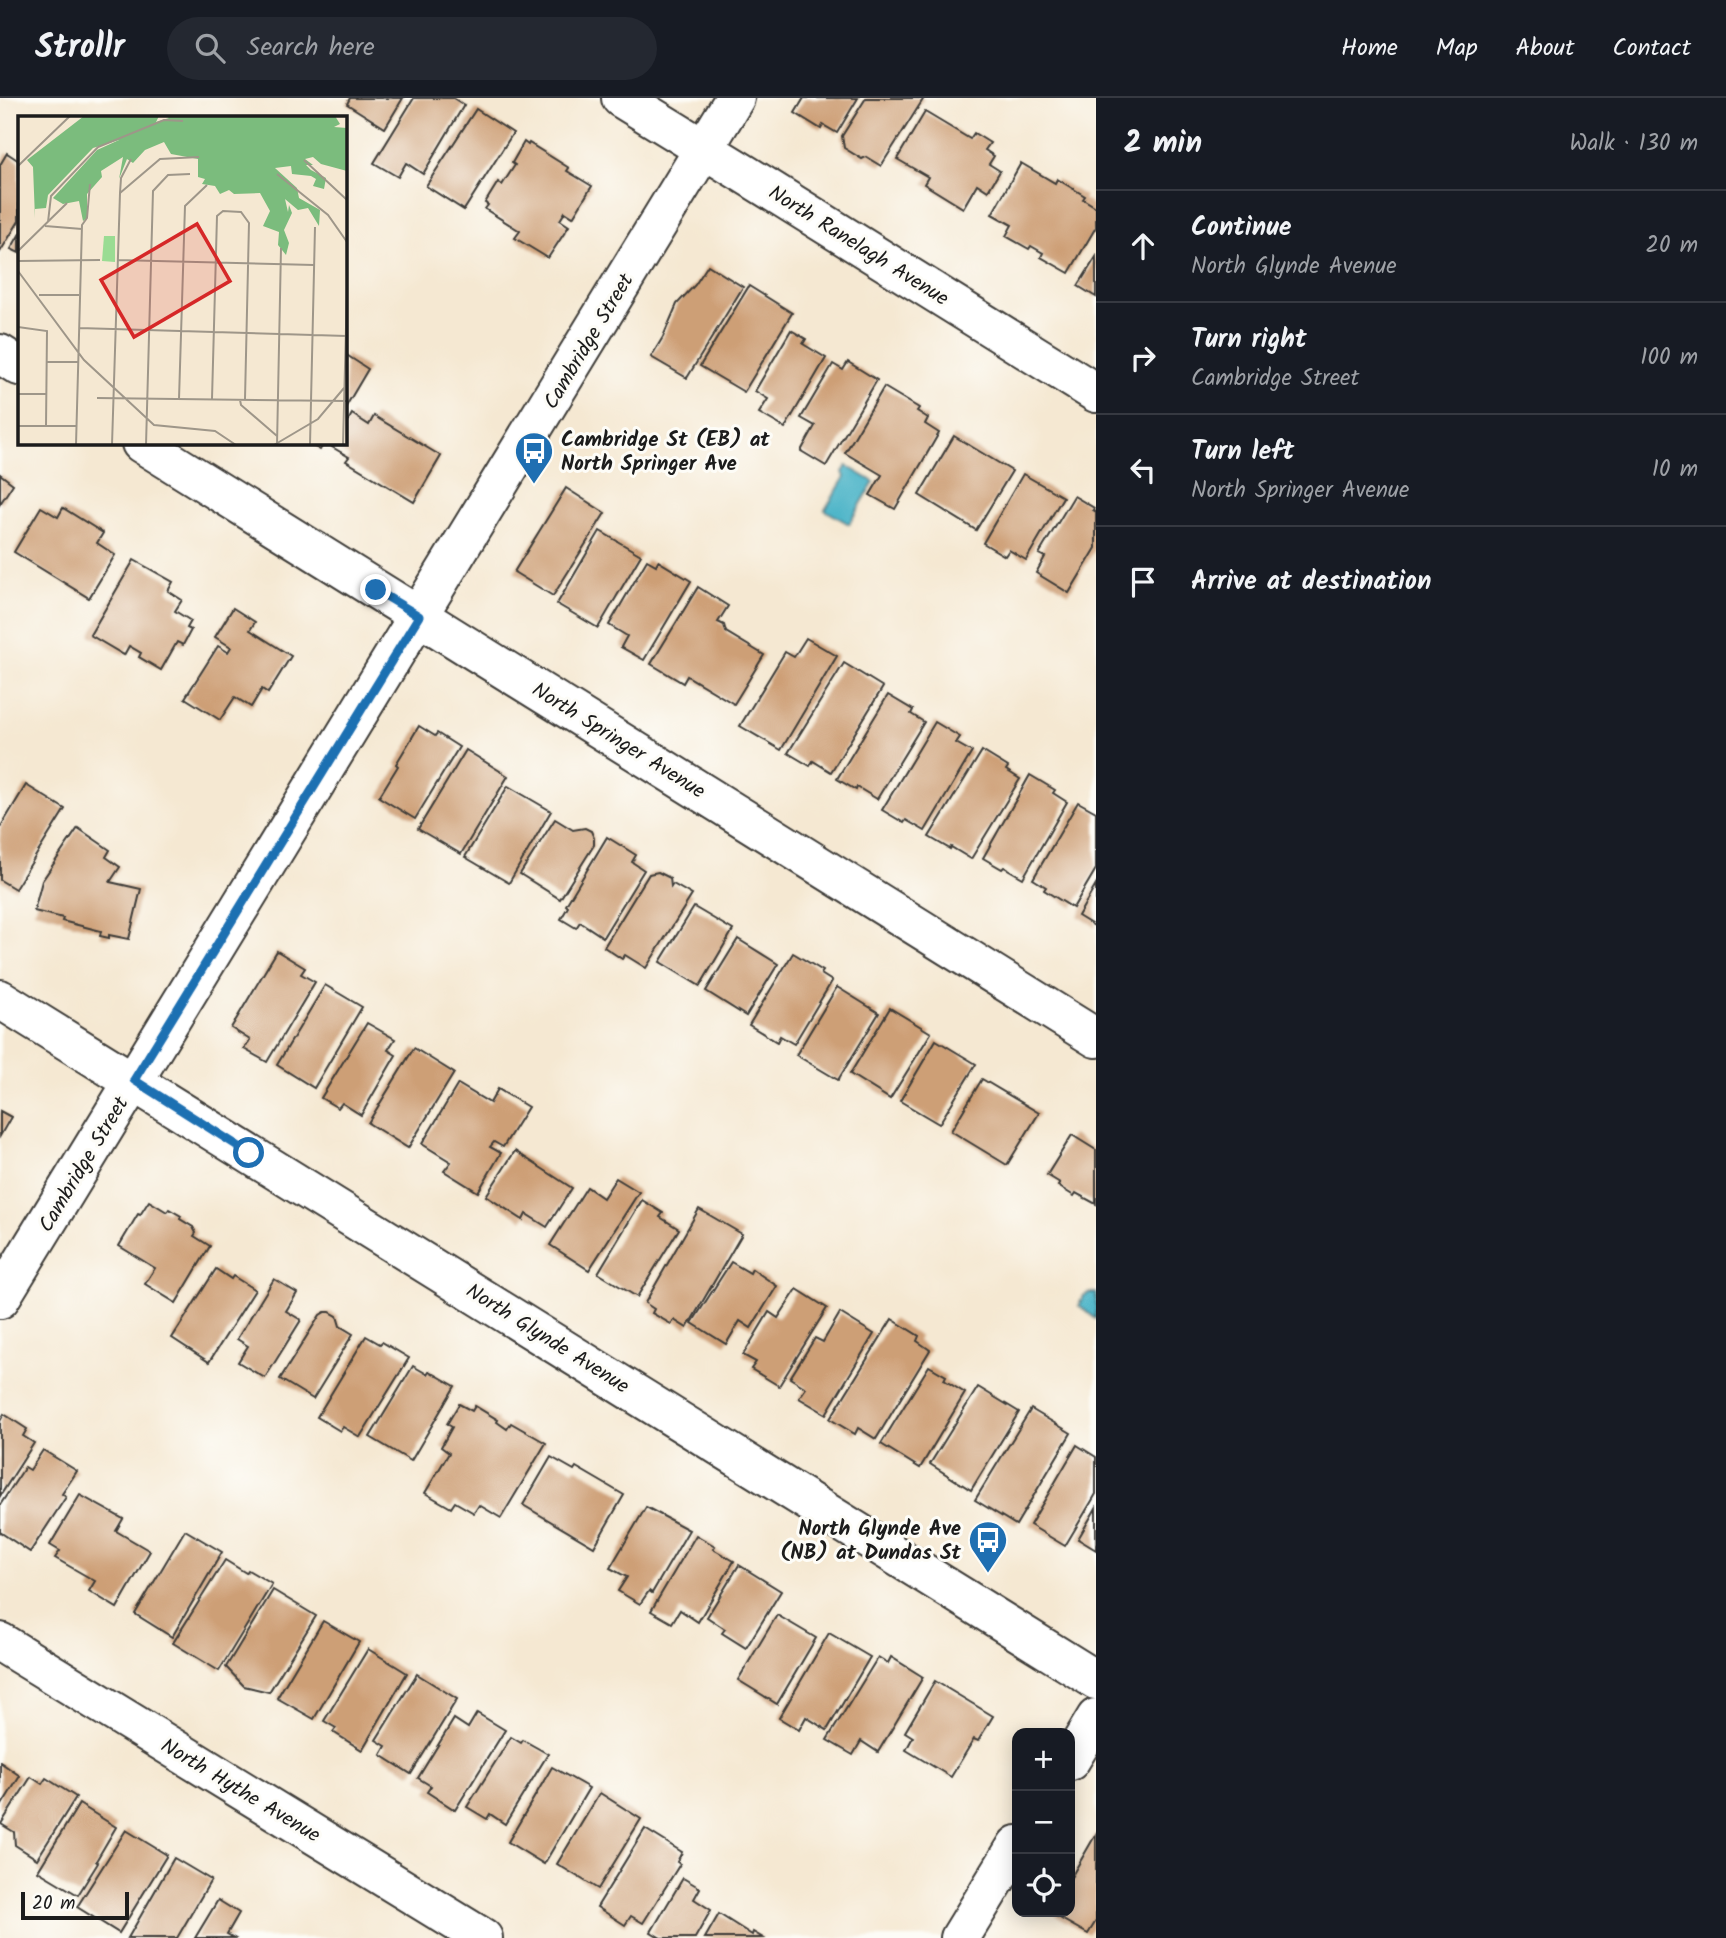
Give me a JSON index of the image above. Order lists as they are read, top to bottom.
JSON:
{
  "streets": {
    "street": [
      "North Ranelagh Avenue",
      "Cambridge Street",
      "North Springer Avenue",
      "North Glynde Avenue",
      "North Hythe Avenue"
    ]
  },
  "crossings": [
    ["North Ranelagh Avenue", "Cambridge Street"],
    ["Cambridge Street", "North Springer Avenue"],
    ["Cambridge Street", "North Glynde Avenue"]
  ],
  "places": {
    "bus stop": ["Cambridge St (EB) at North Springer Ave", "North Glynde Ave (NB) at Dundas St"]
  },
  "scale_bar": "20 m",
  "page": {
    "header": "Strollr",
    "search": "Search here",
    "nav": [
      "Home",
      "Map",
      "About",
      "Contact"
    ],
    "heading": ["2 min", "Walk · 130 m"],
    "list": [
      ["Continue", "North Glynde Avenue", "20 m"],
      ["Turn right", "Cambridge Street", "100 m"],
      ["Turn left", "North Springer Avenue", "10 m"],
      "Arrive at destination"
    ],
    "map_buttons": ["+", "−"],
    "scale": "20 m"
  }
}
